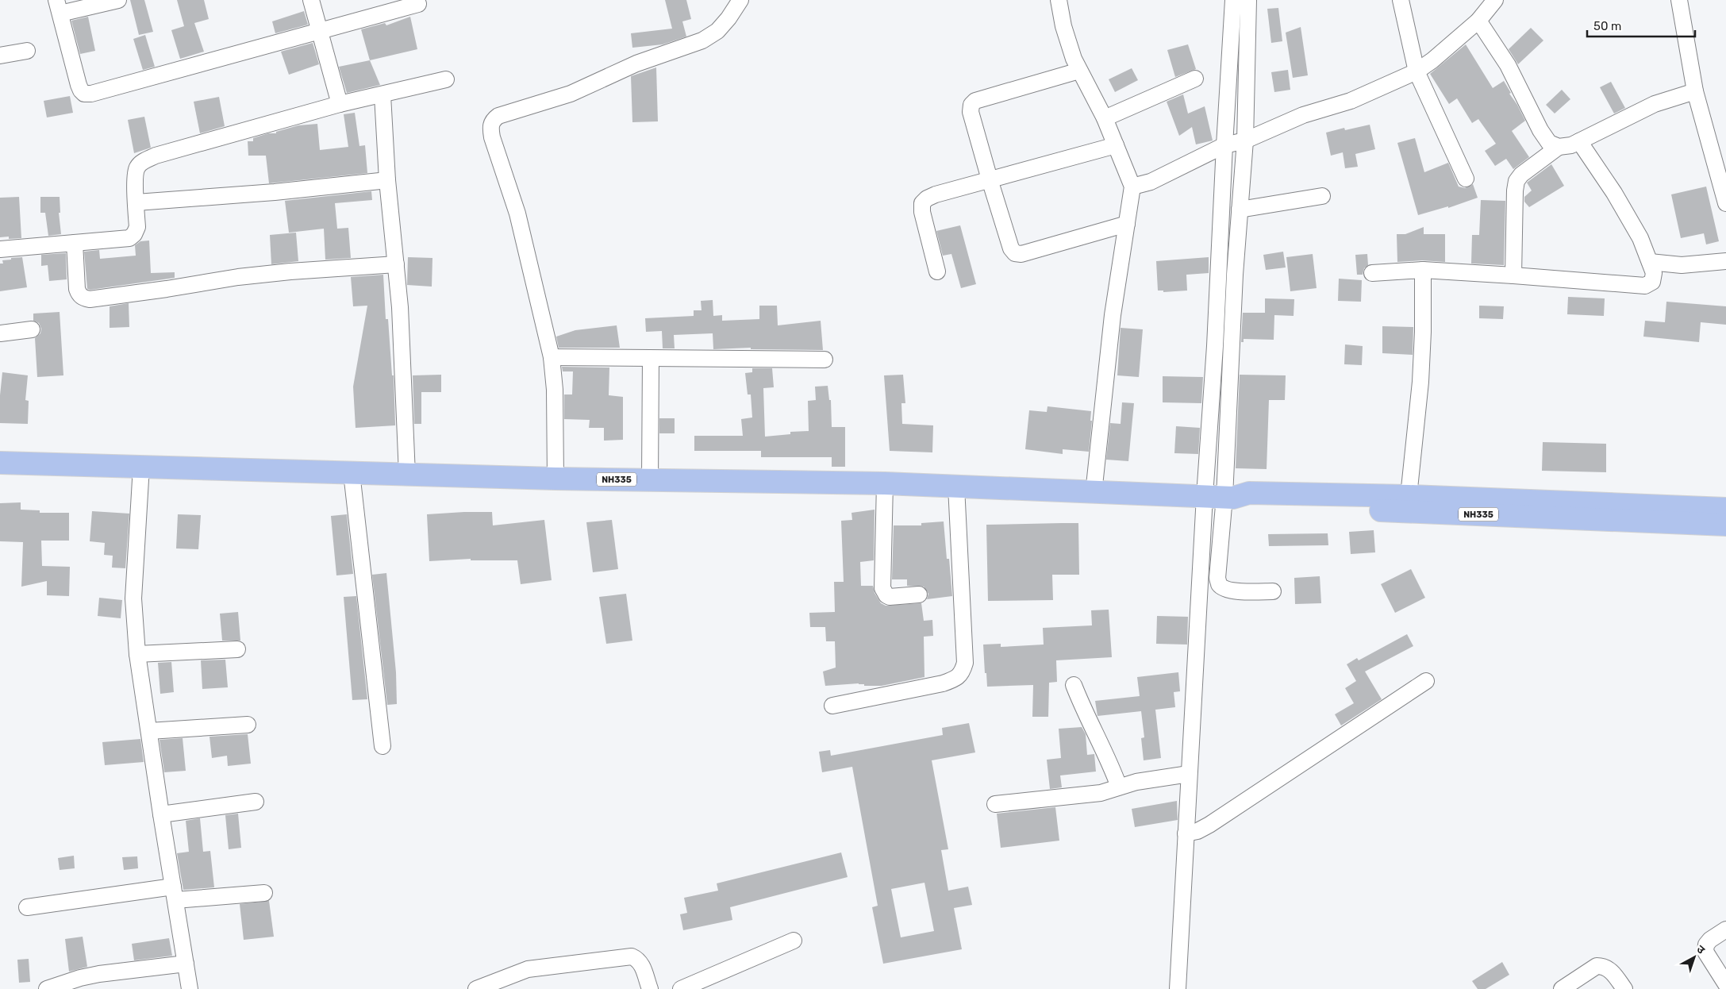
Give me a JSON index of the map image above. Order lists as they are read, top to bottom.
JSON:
{
  "streets": {
    "highway": ["NH335"]
  },
  "scale_bar": "50 m",
  "north": "top right"
}
